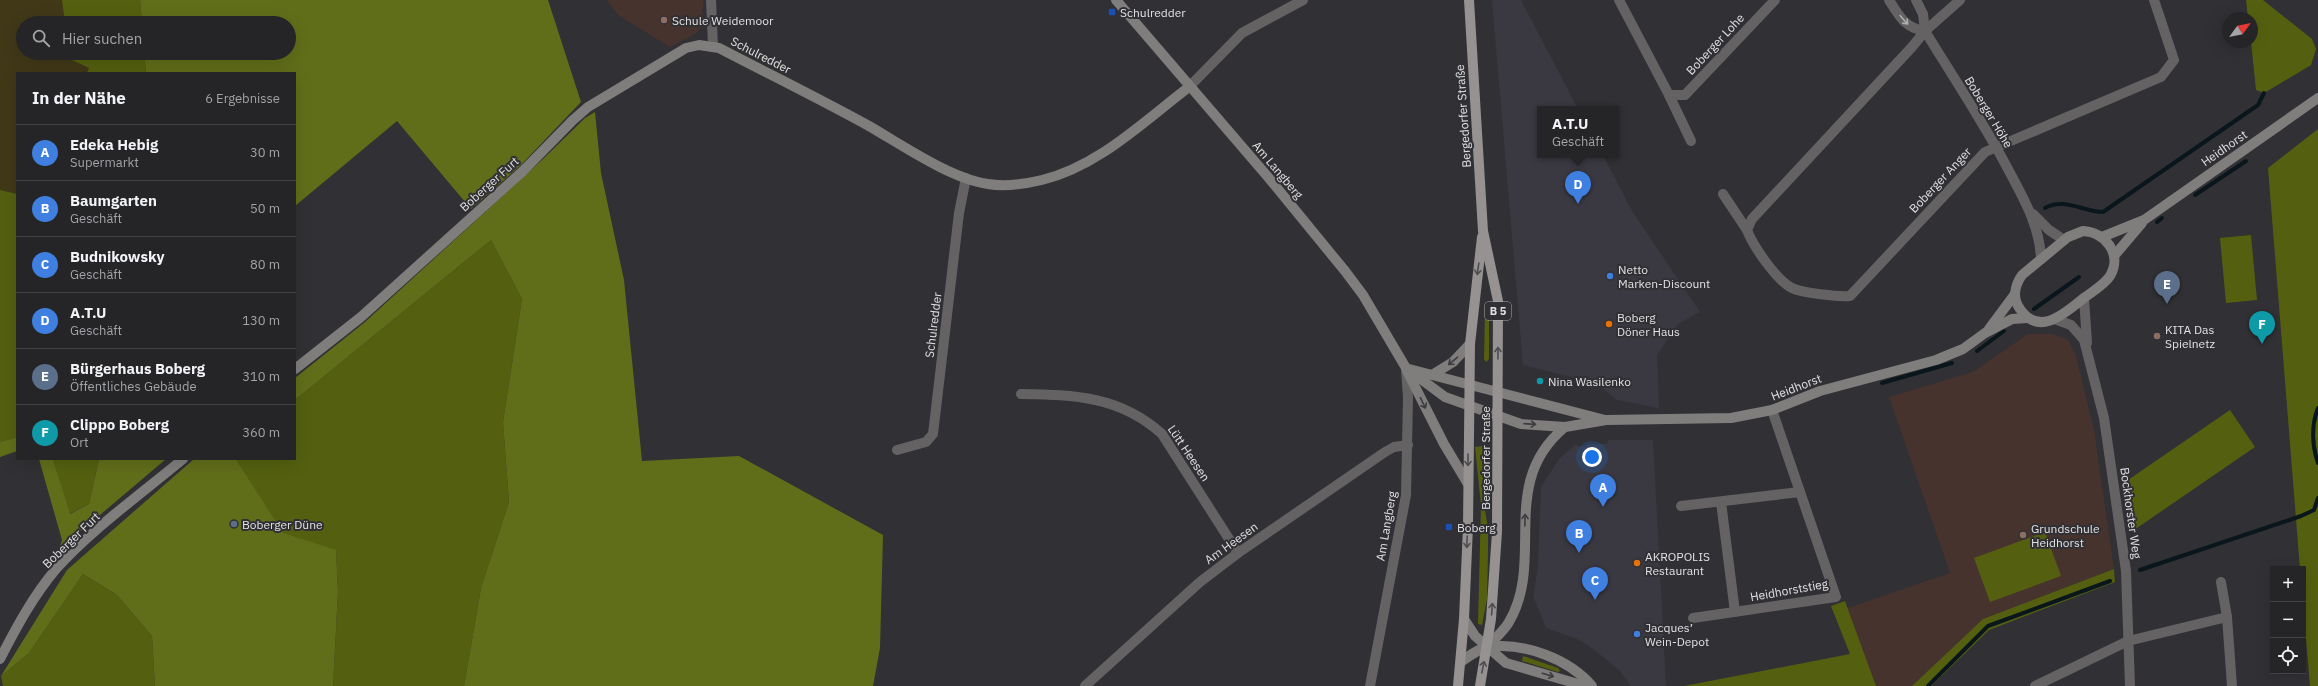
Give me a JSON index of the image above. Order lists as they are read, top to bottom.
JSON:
{
  "streets": {
    "main road": ["Bergedorfer Straße", "B 5"],
    "street": [
      "Boberger Lohe",
      "Schulredder",
      "Boberger Höhe",
      "Heidhorst",
      "Am Langberg",
      "Boberger Anger",
      "Boberger Furt",
      "Lütt Heesen",
      "Bockhorster Weg",
      "Am Heesen",
      "Heidhorststieg"
    ]
  },
  "crossings": [
    ["Schulredder", "Am Langberg"],
    ["Schulredder", "Boberger Furt"],
    ["Boberger Höhe", "Heidhorst"],
    ["Boberger Höhe", "Boberger Anger"],
    ["Bergedorfer Straße", "Heidhorst"],
    ["Bergedorfer Straße", "Am Langberg"],
    ["Heidhorst", "Am Langberg"],
    ["Heidhorst", "Bockhorster Weg"],
    ["Heidhorst", "Heidhorststieg"],
    ["Am Langberg", "Am Heesen"],
    ["Lütt Heesen", "Am Heesen"]
  ],
  "places": {
    "transit": ["Schulredder", "Boberg"],
    "other": [
      "Schule Weidemoor",
      "Netto Marken-Discount",
      "Boberg Döner Haus",
      "KITA Das Spielnetz",
      "Nina Wasilenko",
      "Boberger Düne",
      "Grundschule Heidhorst",
      "AKROPOLIS Restaurant",
      "Jacques’ Wein-Depot"
    ]
  },
  "north": "top right",
  "page": {
    "search": "Hier suchen",
    "heading": ["In der Nähe", "6 Ergebnisse"],
    "popup": ["A.T.U", "Geschäft"],
    "list": [
      {
        "mark": "A",
        "name": "Edeka Hebig",
        "note": "Supermarkt",
        "value": "30 m"
      },
      {
        "mark": "B",
        "name": "Baumgarten",
        "note": "Geschäft",
        "value": "50 m"
      },
      {
        "mark": "C",
        "name": "Budnikowsky",
        "note": "Geschäft",
        "value": "80 m"
      },
      {
        "mark": "D",
        "name": "A.T.U",
        "note": "Geschäft",
        "value": "130 m"
      },
      {
        "mark": "E",
        "name": "Bürgerhaus Boberg",
        "note": "Öffentliches Gebäude",
        "value": "310 m"
      },
      {
        "mark": "F",
        "name": "Clippo Boberg",
        "note": "Ort",
        "value": "360 m"
      }
    ],
    "pins": [
      "D",
      "E",
      "F",
      "A",
      "B",
      "C"
    ],
    "map_buttons": ["+", "−"]
  }
}
